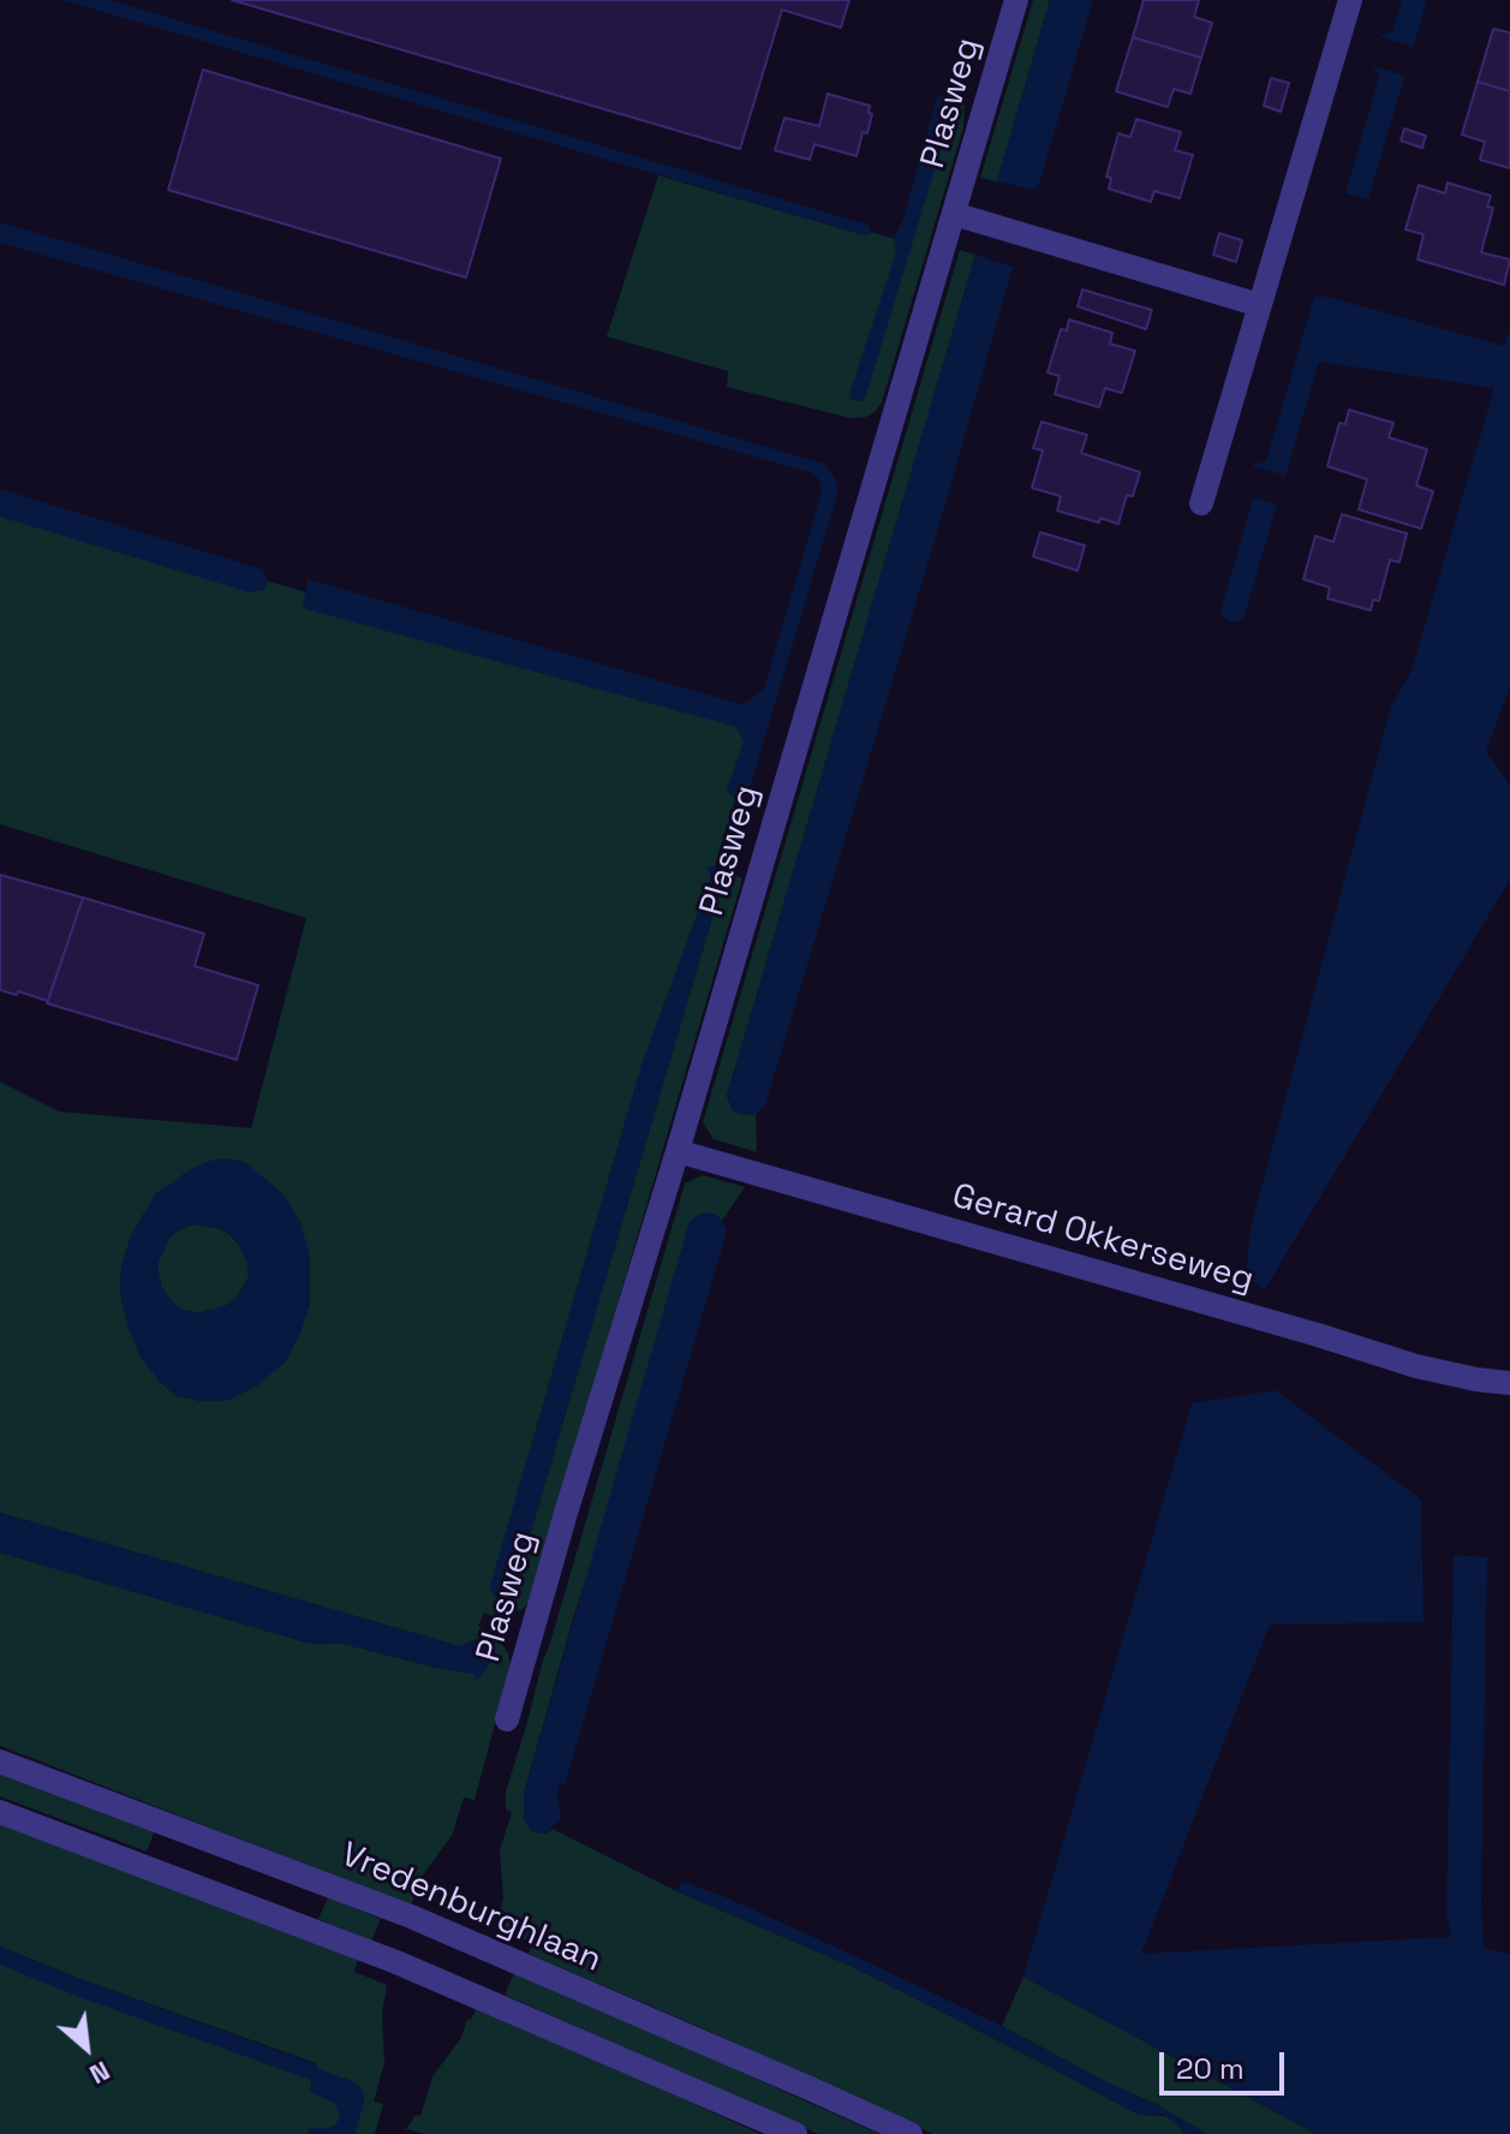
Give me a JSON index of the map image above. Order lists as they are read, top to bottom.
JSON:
{
  "streets": {
    "street": ["Plasweg", "Gerard Okkerseweg", "Vredenburghlaan"]
  },
  "crossings": [
    ["Plasweg", "Gerard Okkerseweg"]
  ],
  "scale_bar": "20 m",
  "north": "bottom right"
}
